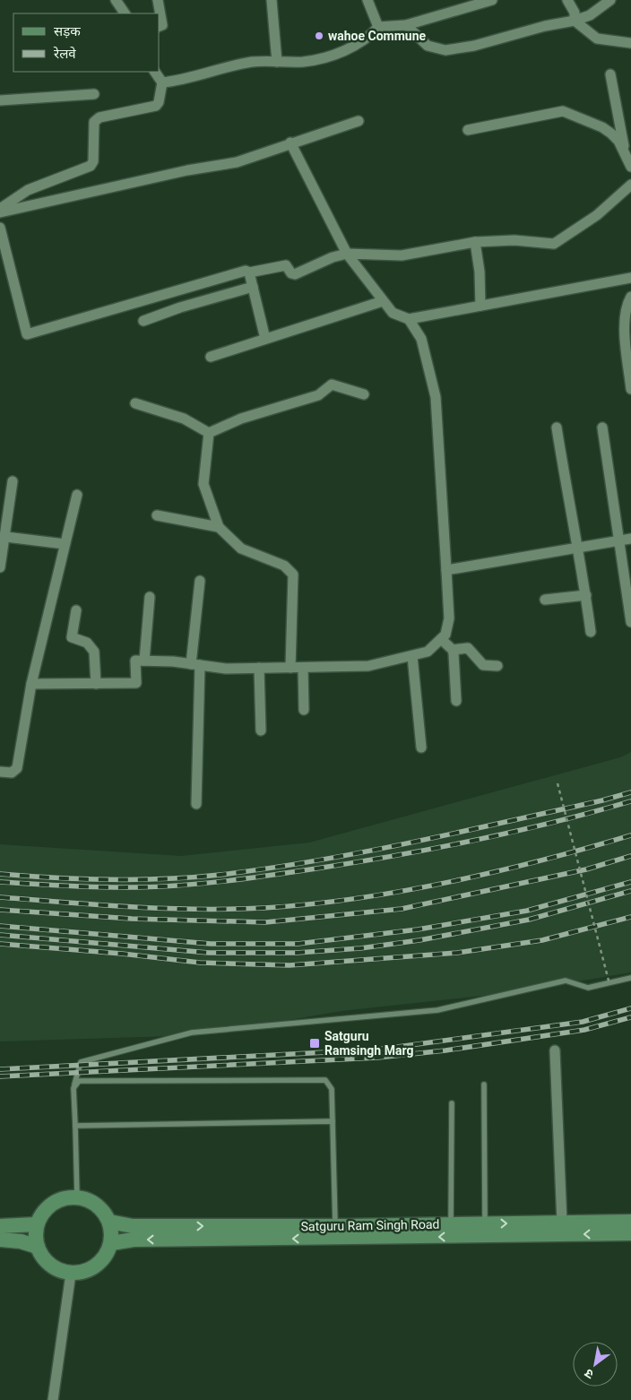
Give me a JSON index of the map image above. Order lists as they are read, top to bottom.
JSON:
{
  "streets": {
    "street": ["Satguru Ram Singh Road"]
  },
  "places": {
    "other": ["wahoe Commune"],
    "transit": ["Satguru Ramsingh Marg"]
  },
  "legend": ["सड़क", "रेलवे"],
  "north": "bottom left"
}
